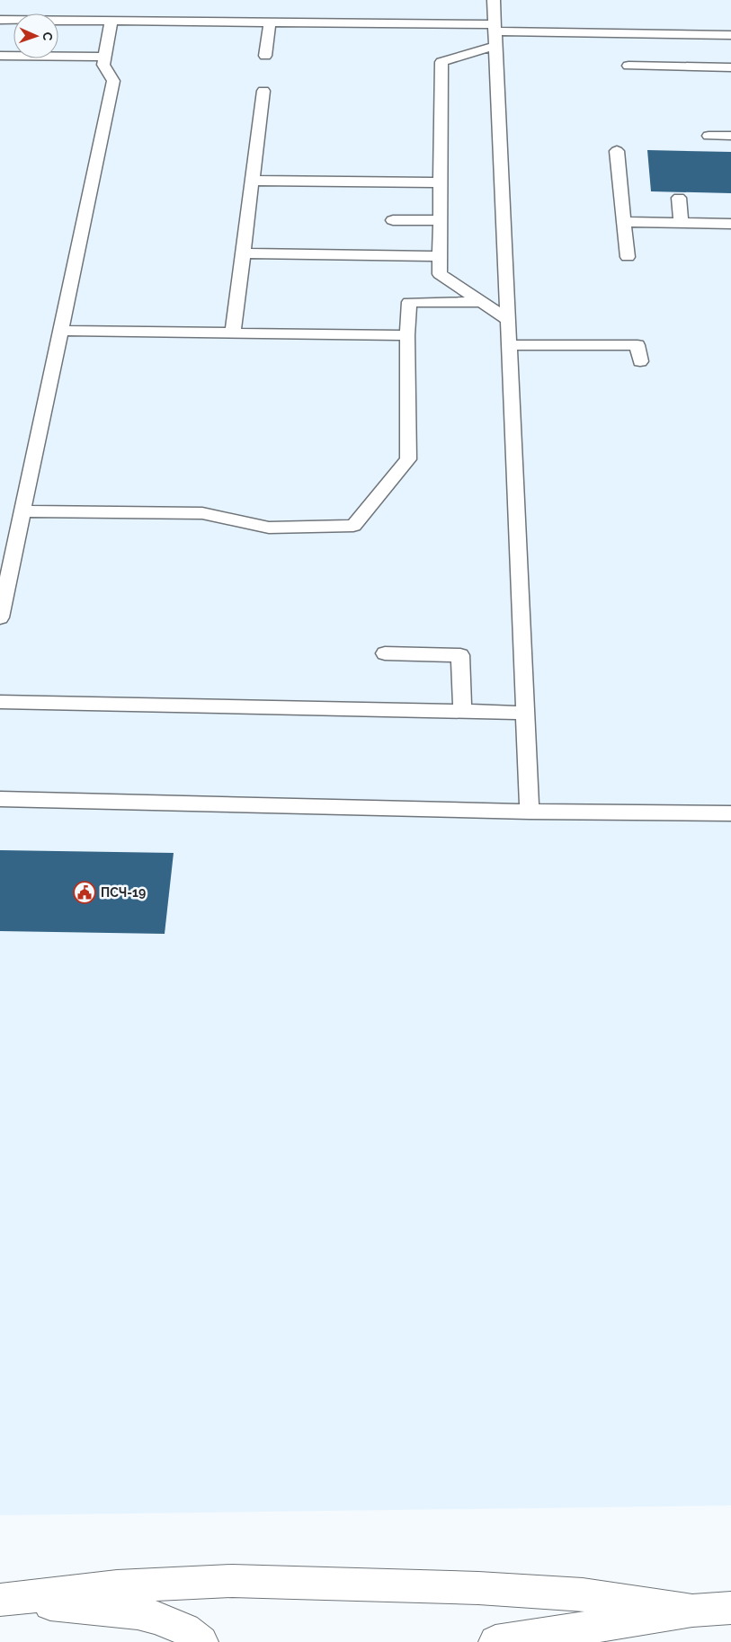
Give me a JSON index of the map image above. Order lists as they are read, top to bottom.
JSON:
{
  "places": {
    "public building": ["ПСЧ-19"]
  },
  "north": "right"
}
